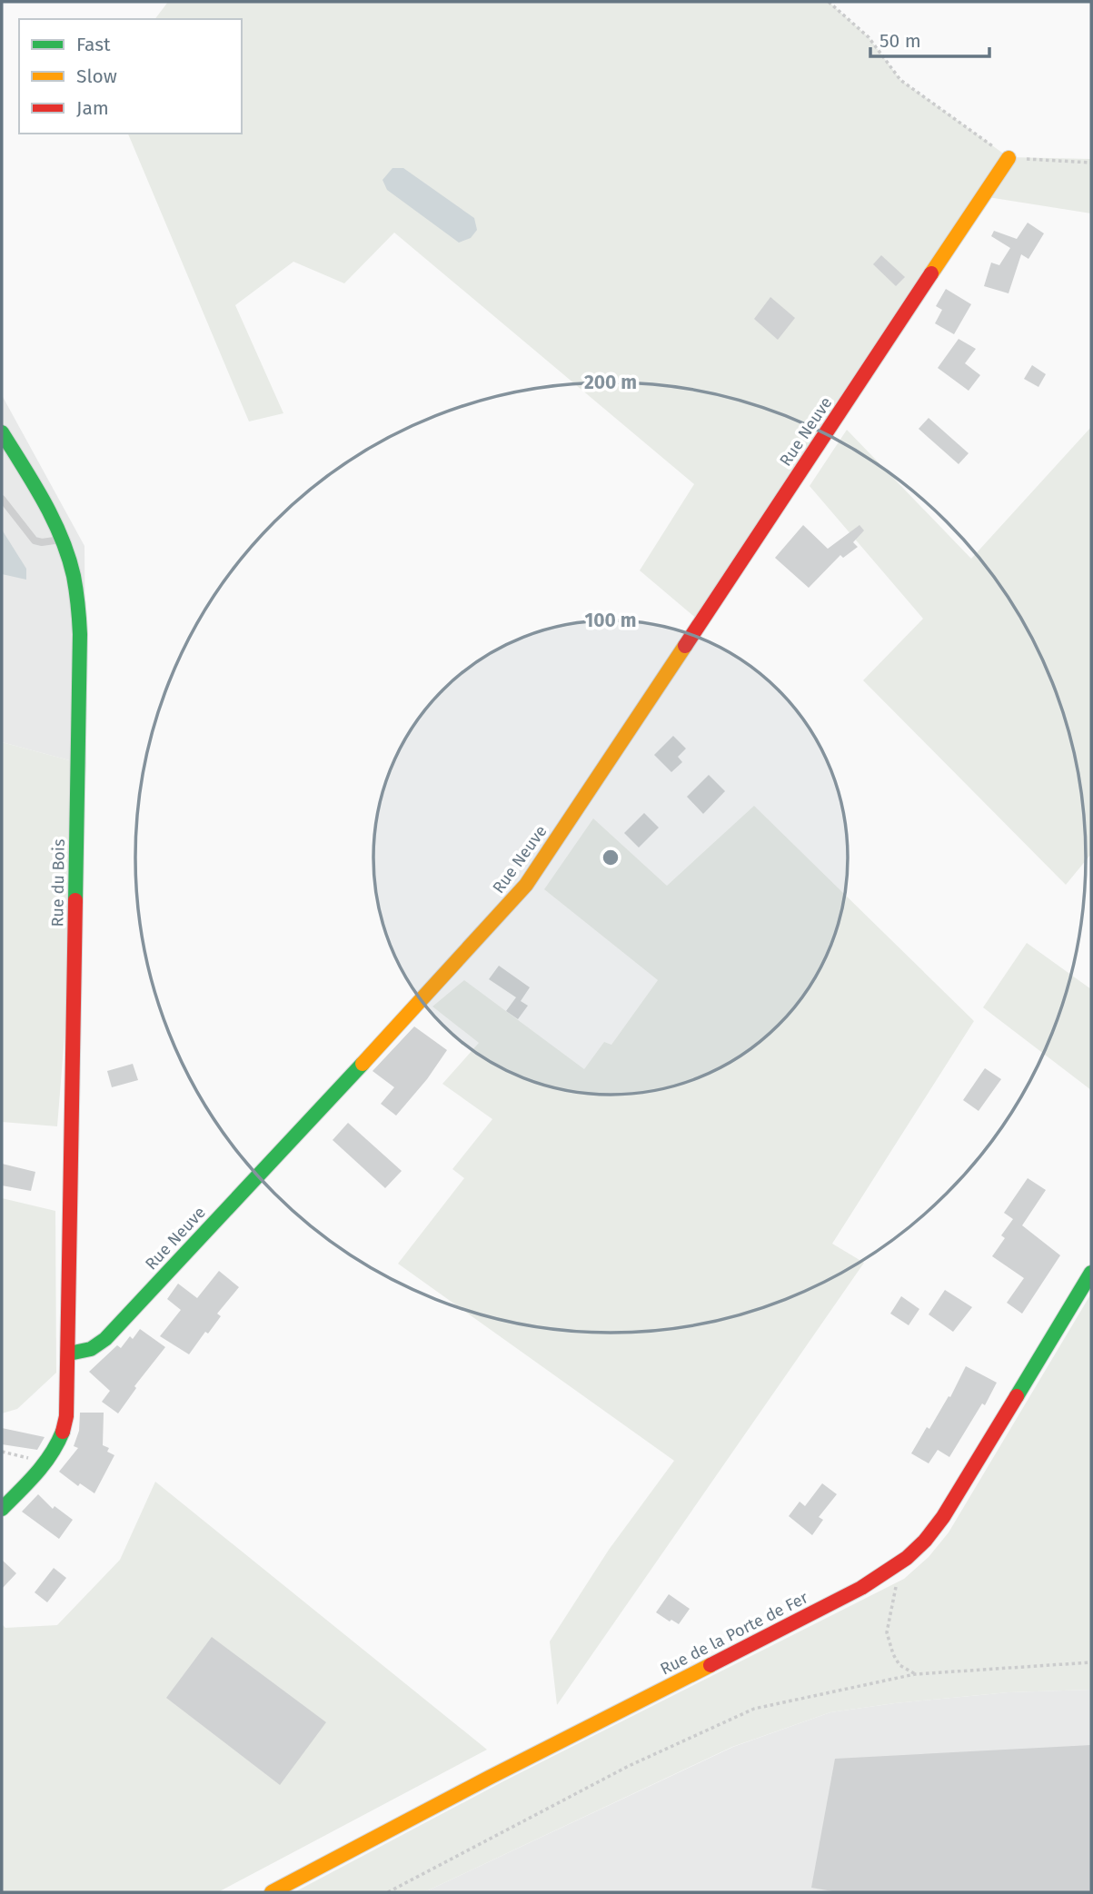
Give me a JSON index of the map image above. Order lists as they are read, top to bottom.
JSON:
{
  "streets": {
    "street": ["Rue Neuve", "Rue du Bois", "Rue de la Porte de Fer"]
  },
  "crossings": [
    ["Rue Neuve", "Rue du Bois"]
  ],
  "legend": ["Fast", "Slow", "Jam"],
  "scale_bar": "50 m",
  "rings": ["200 m", "100 m"]
}
